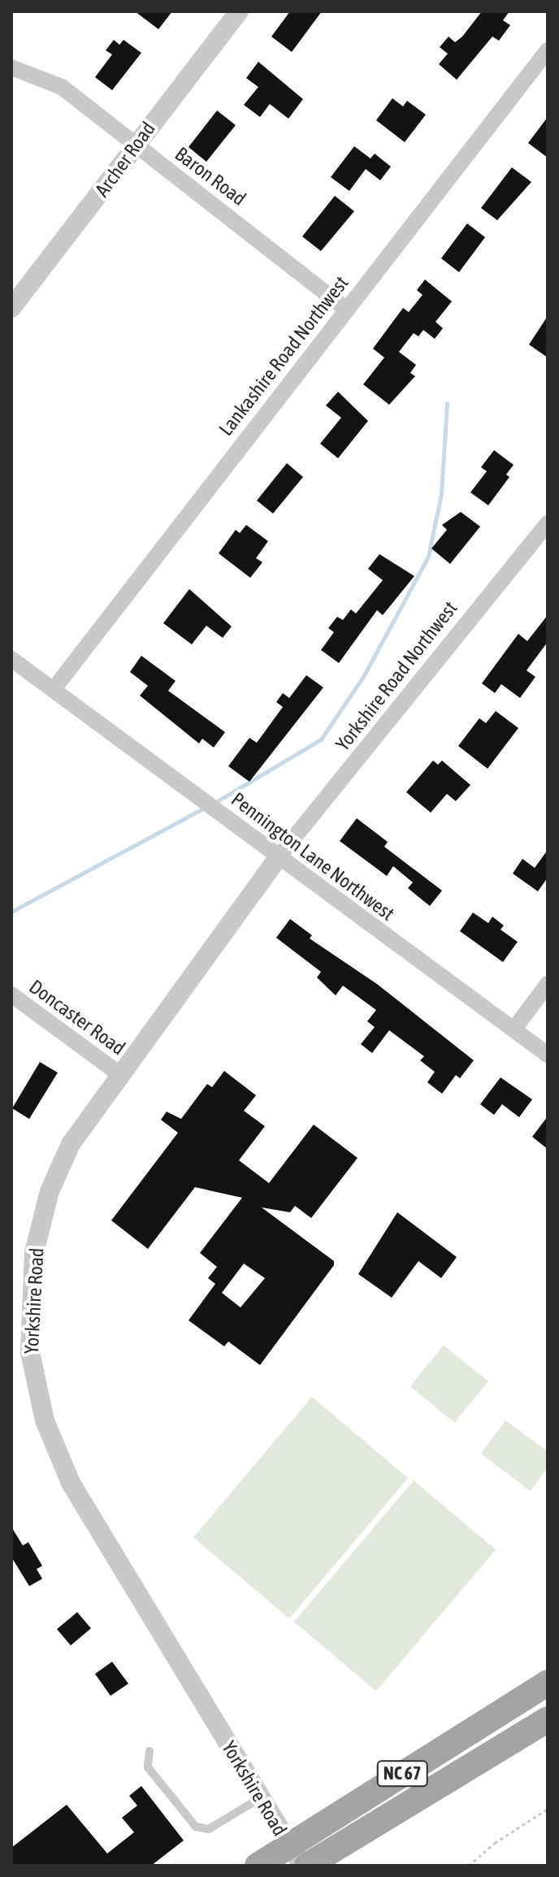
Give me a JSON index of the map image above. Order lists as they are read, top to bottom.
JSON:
{
  "streets": {
    "main road": ["NC 67"],
    "street": [
      "Archer Road",
      "Baron Road",
      "Lankashire Road Northwest",
      "Yorkshire Road Northwest",
      "Pennington Lane Northwest",
      "Doncaster Road",
      "Yorkshire Road"
    ]
  },
  "crossings": [
    ["Archer Road", "Baron Road"],
    ["Baron Road", "Lankashire Road Northwest"],
    ["Lankashire Road Northwest", "Pennington Lane Northwest"],
    ["Yorkshire Road Northwest", "Pennington Lane Northwest"],
    ["Yorkshire Road Northwest", "Yorkshire Road"],
    ["Pennington Lane Northwest", "Yorkshire Road"],
    ["Doncaster Road", "Yorkshire Road"],
    ["Yorkshire Road", "NC 67"]
  ]
}
